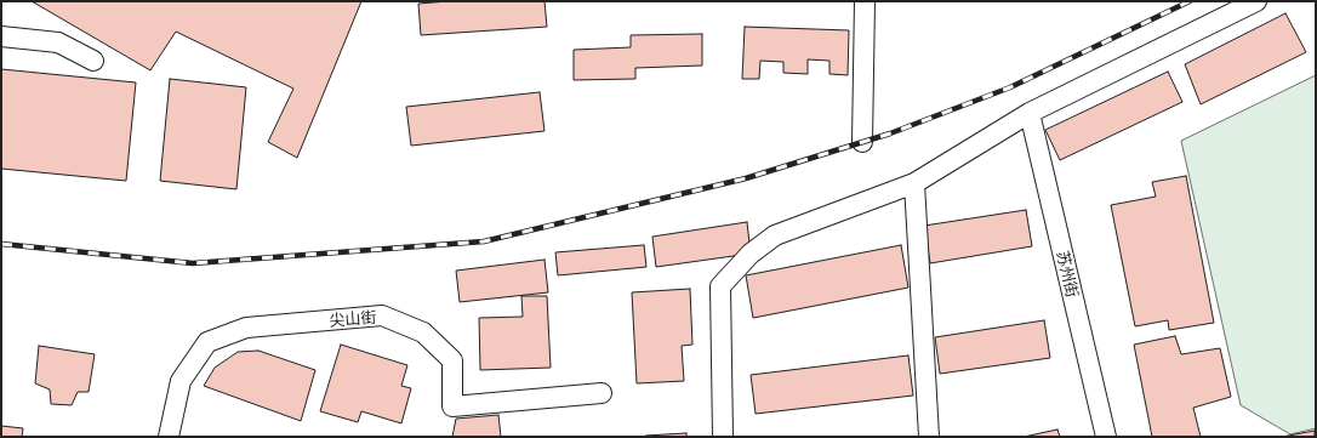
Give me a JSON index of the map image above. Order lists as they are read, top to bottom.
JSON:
{
  "streets": {
    "street": ["苏州街", "尖山街"]
  }
}
